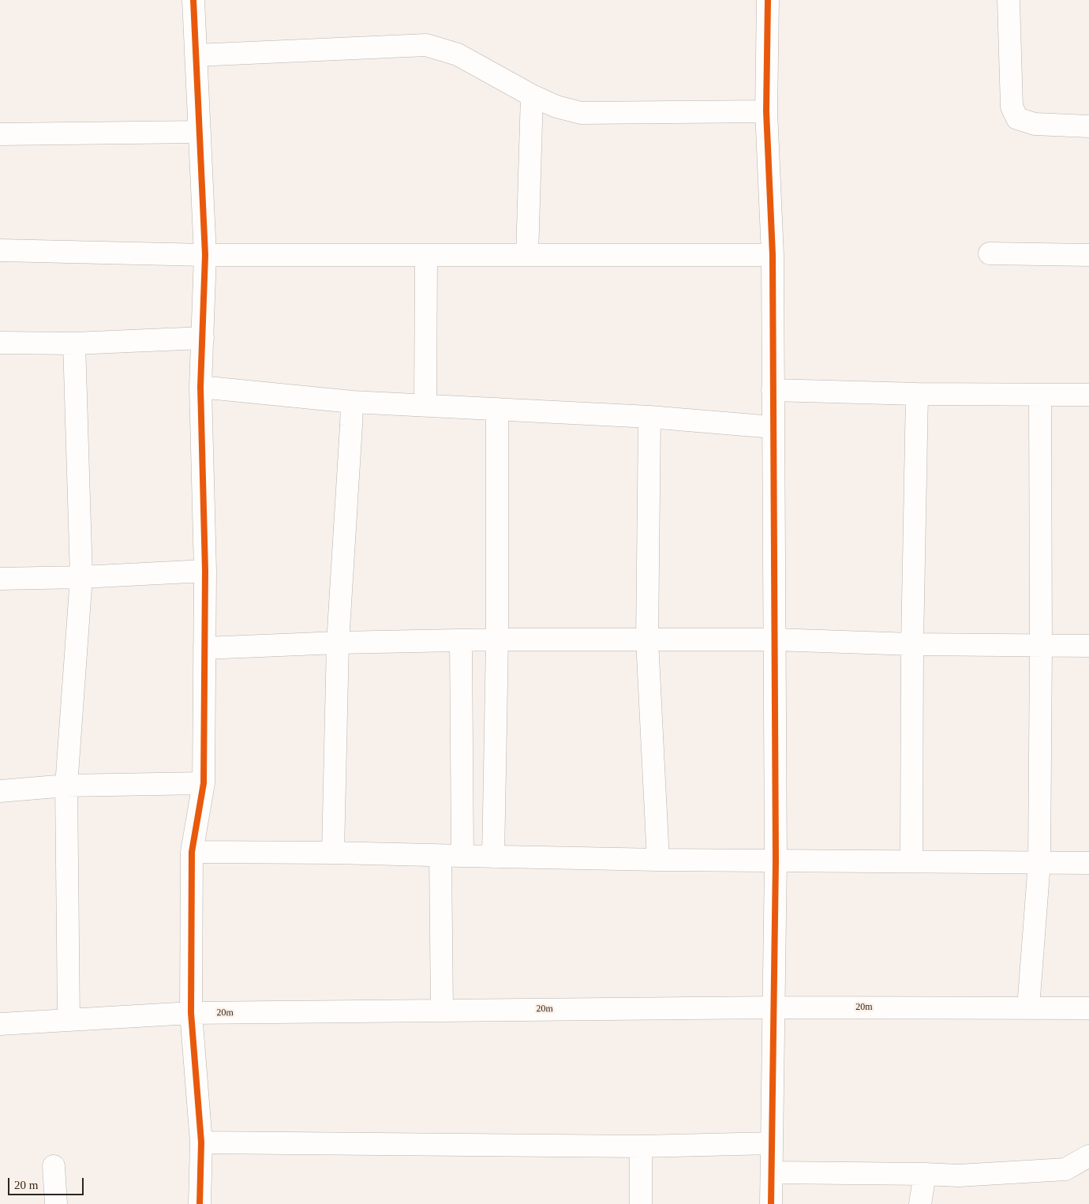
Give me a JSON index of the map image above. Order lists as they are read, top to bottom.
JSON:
{
  "streets": {
    "street": ["20m"]
  },
  "scale_bar": "20 m"
}
